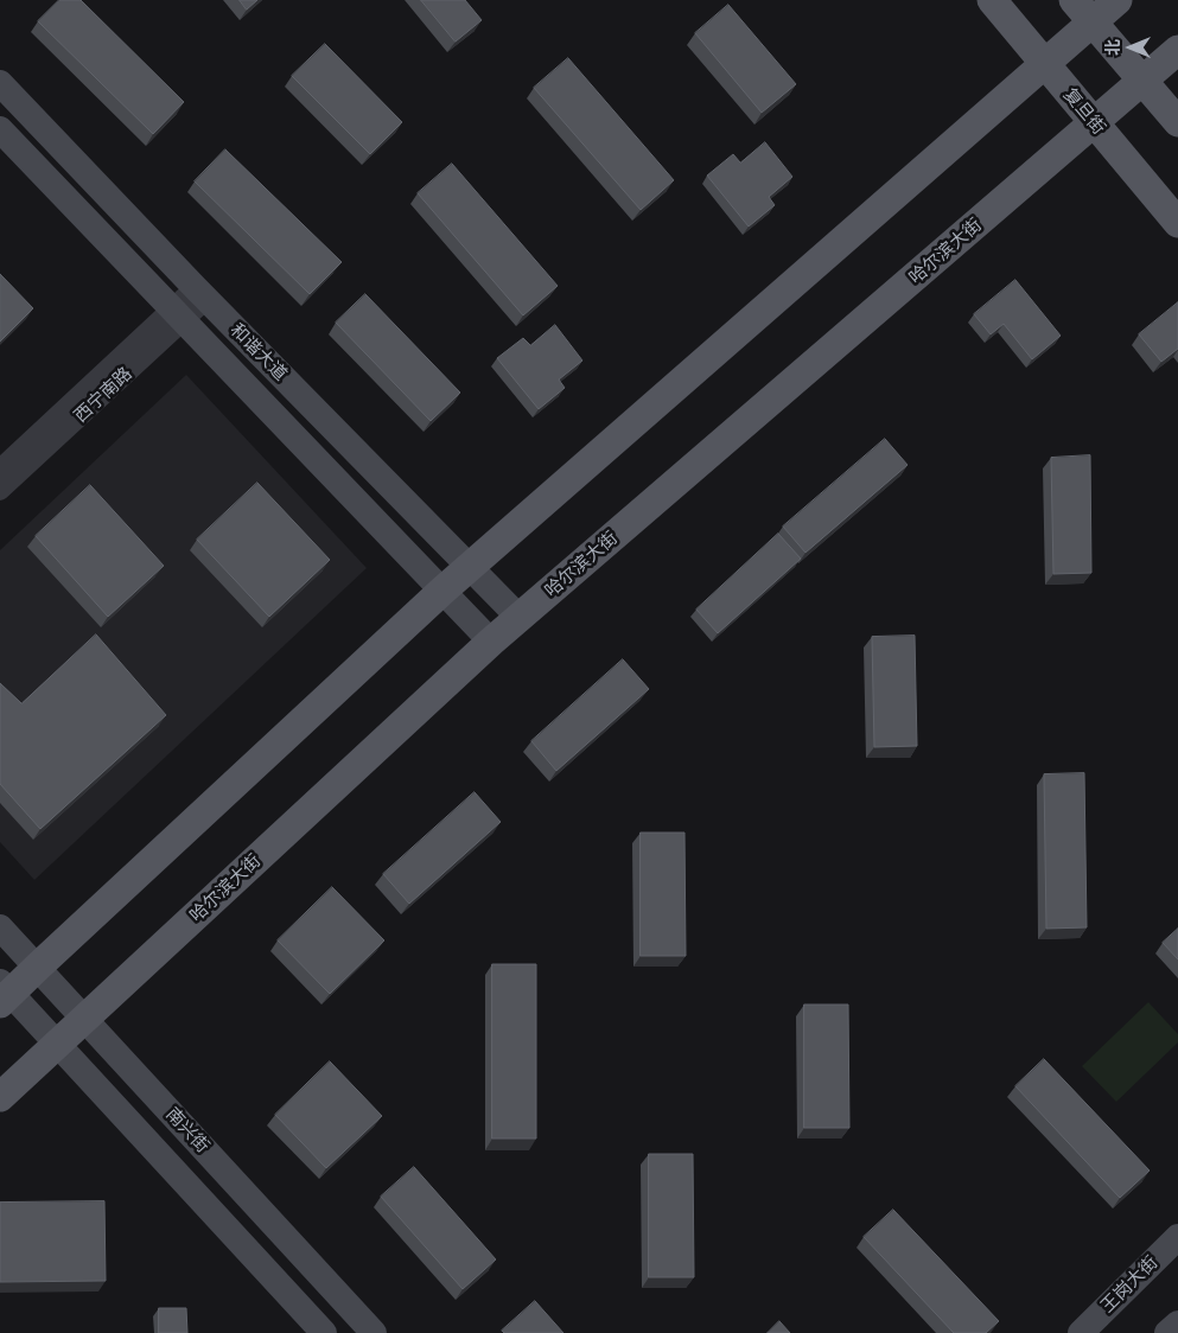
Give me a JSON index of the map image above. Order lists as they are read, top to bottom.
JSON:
{
  "streets": {
    "main road": [
      "复旦街",
      "哈尔滨大街",
      "和谐大道",
      "南兴街",
      "王岗大街"
    ],
    "street": ["西宁南路"]
  },
  "crossings": [
    ["复旦街", "哈尔滨大街"],
    ["哈尔滨大街", "和谐大道"],
    ["哈尔滨大街", "南兴街"],
    ["和谐大道", "西宁南路"]
  ],
  "north": "left"
}
